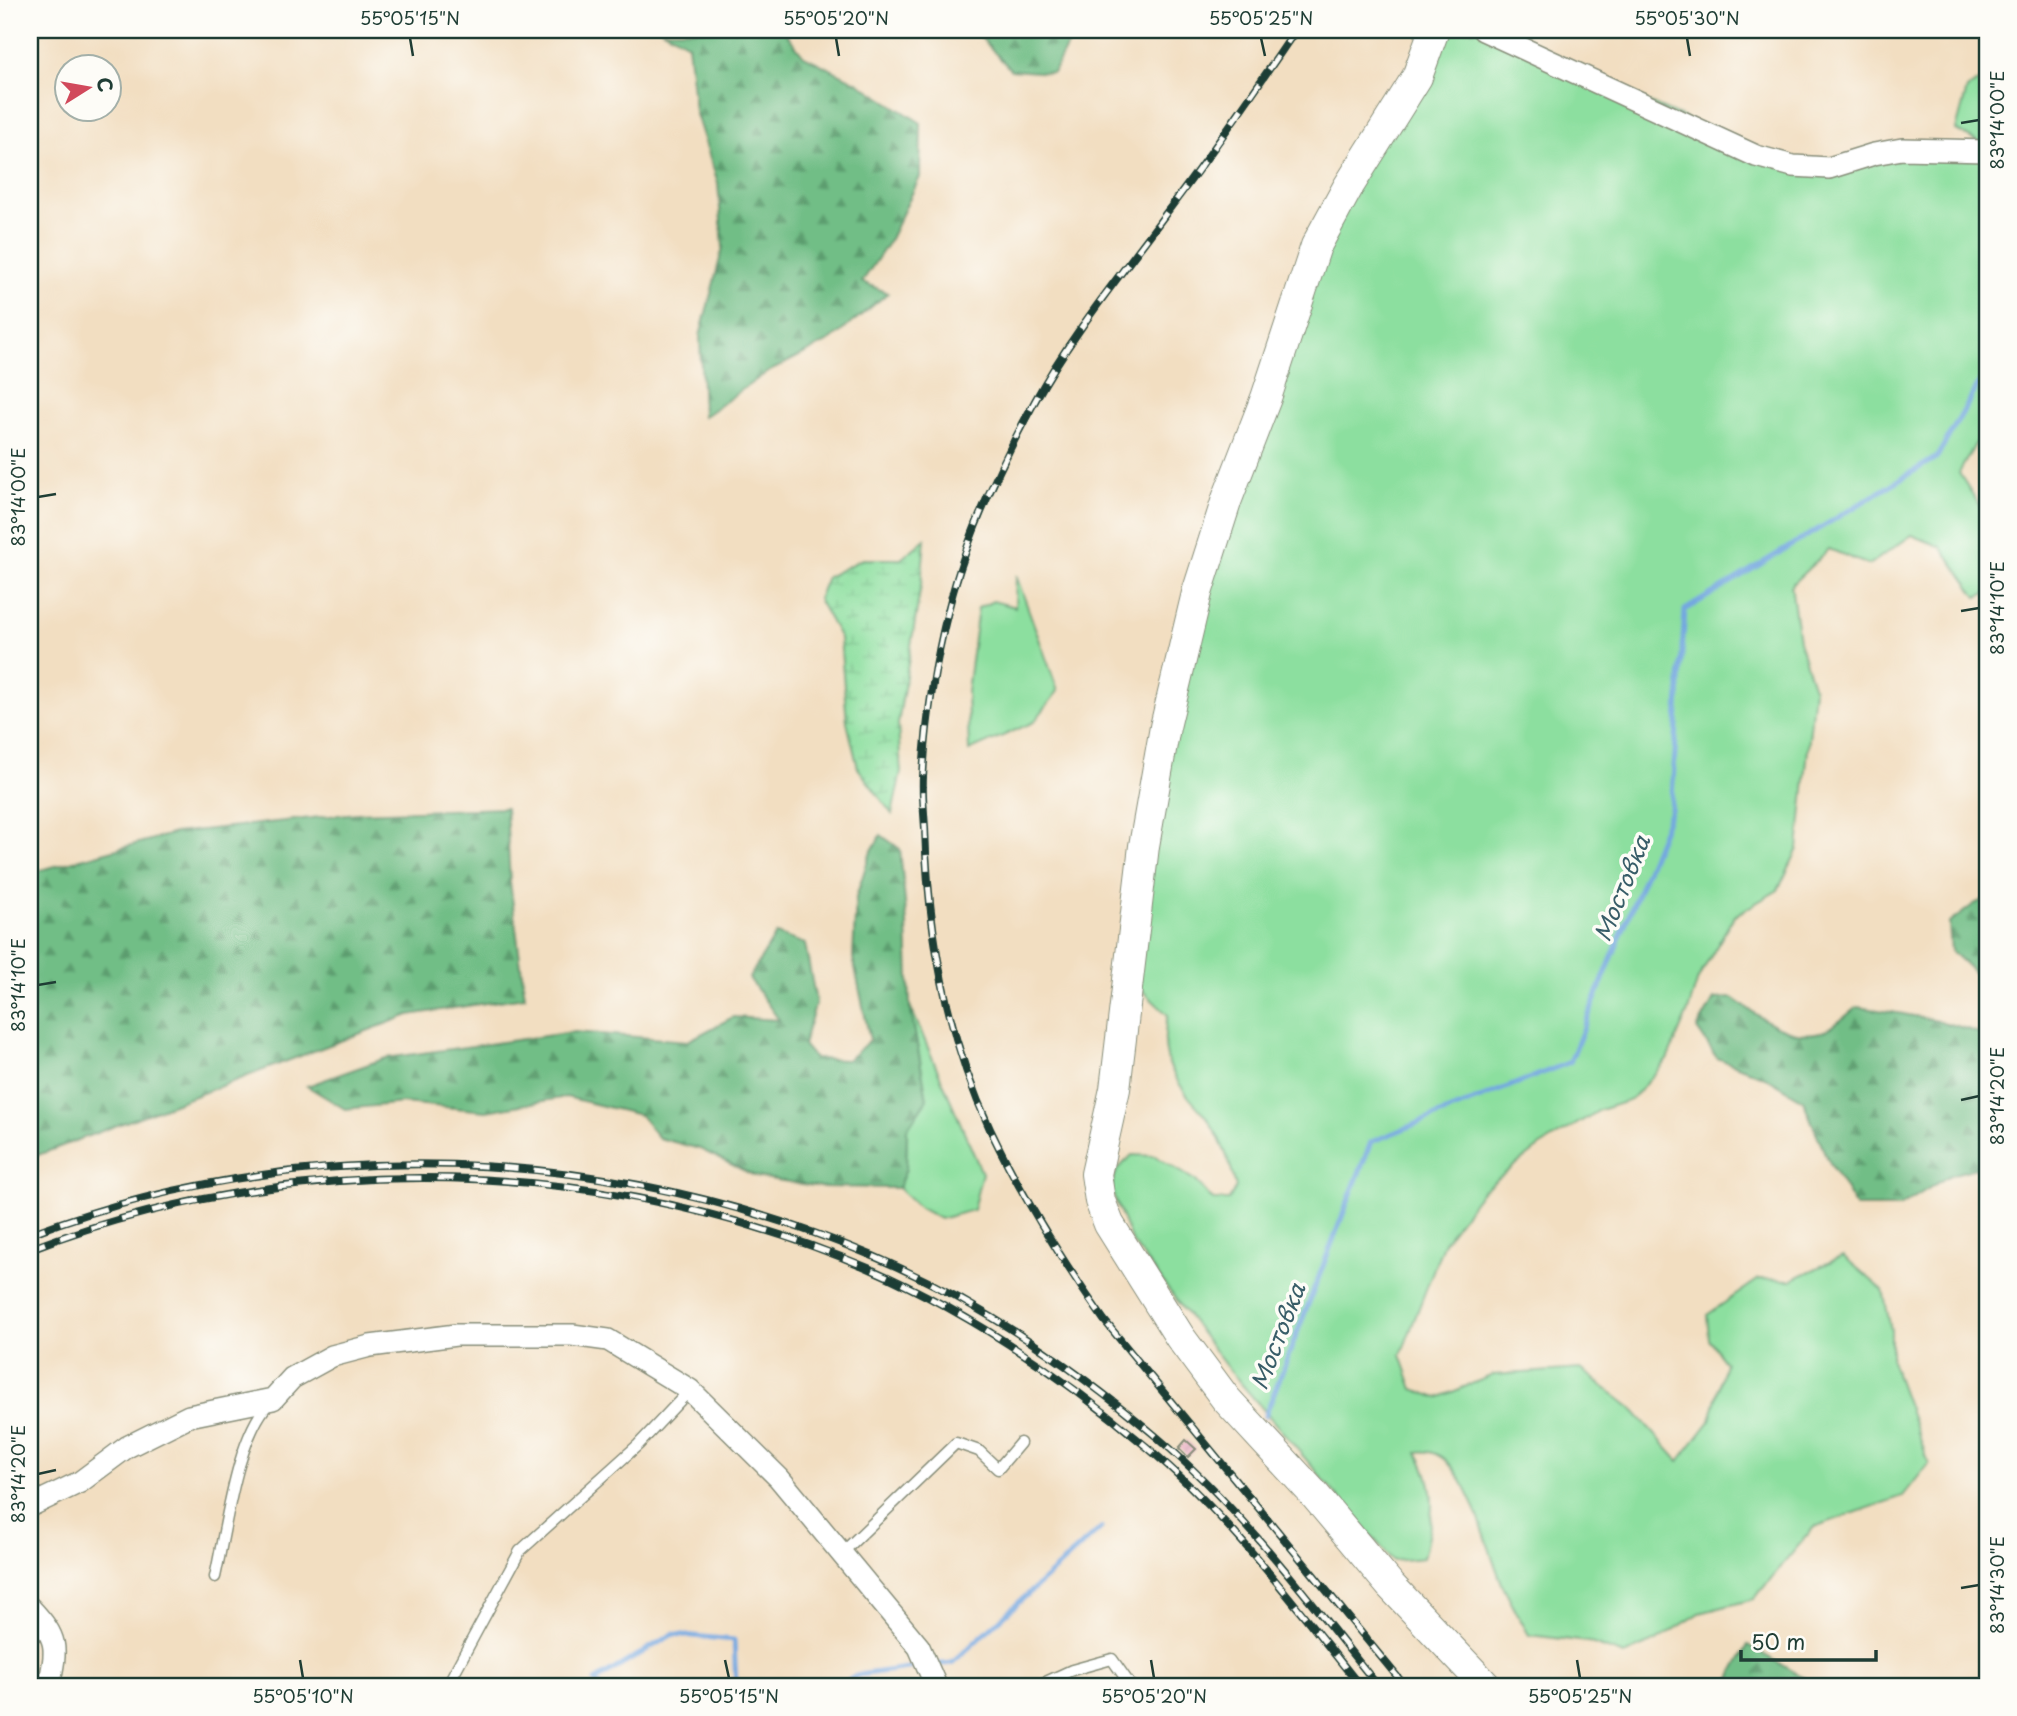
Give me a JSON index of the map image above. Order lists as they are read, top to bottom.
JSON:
{
  "water": ["Мостовка"],
  "scale_bar": "50 m",
  "north": "right",
  "coordinates": [
    "55°05'15\"N",
    "55°05'20\"N",
    "55°05'25\"N",
    "55°05'30\"N",
    "83°14'00\"E",
    "83°14'10\"E",
    "83°14'20\"E",
    "83°14'30\"E",
    "55°05'10\"N"
  ]
}
